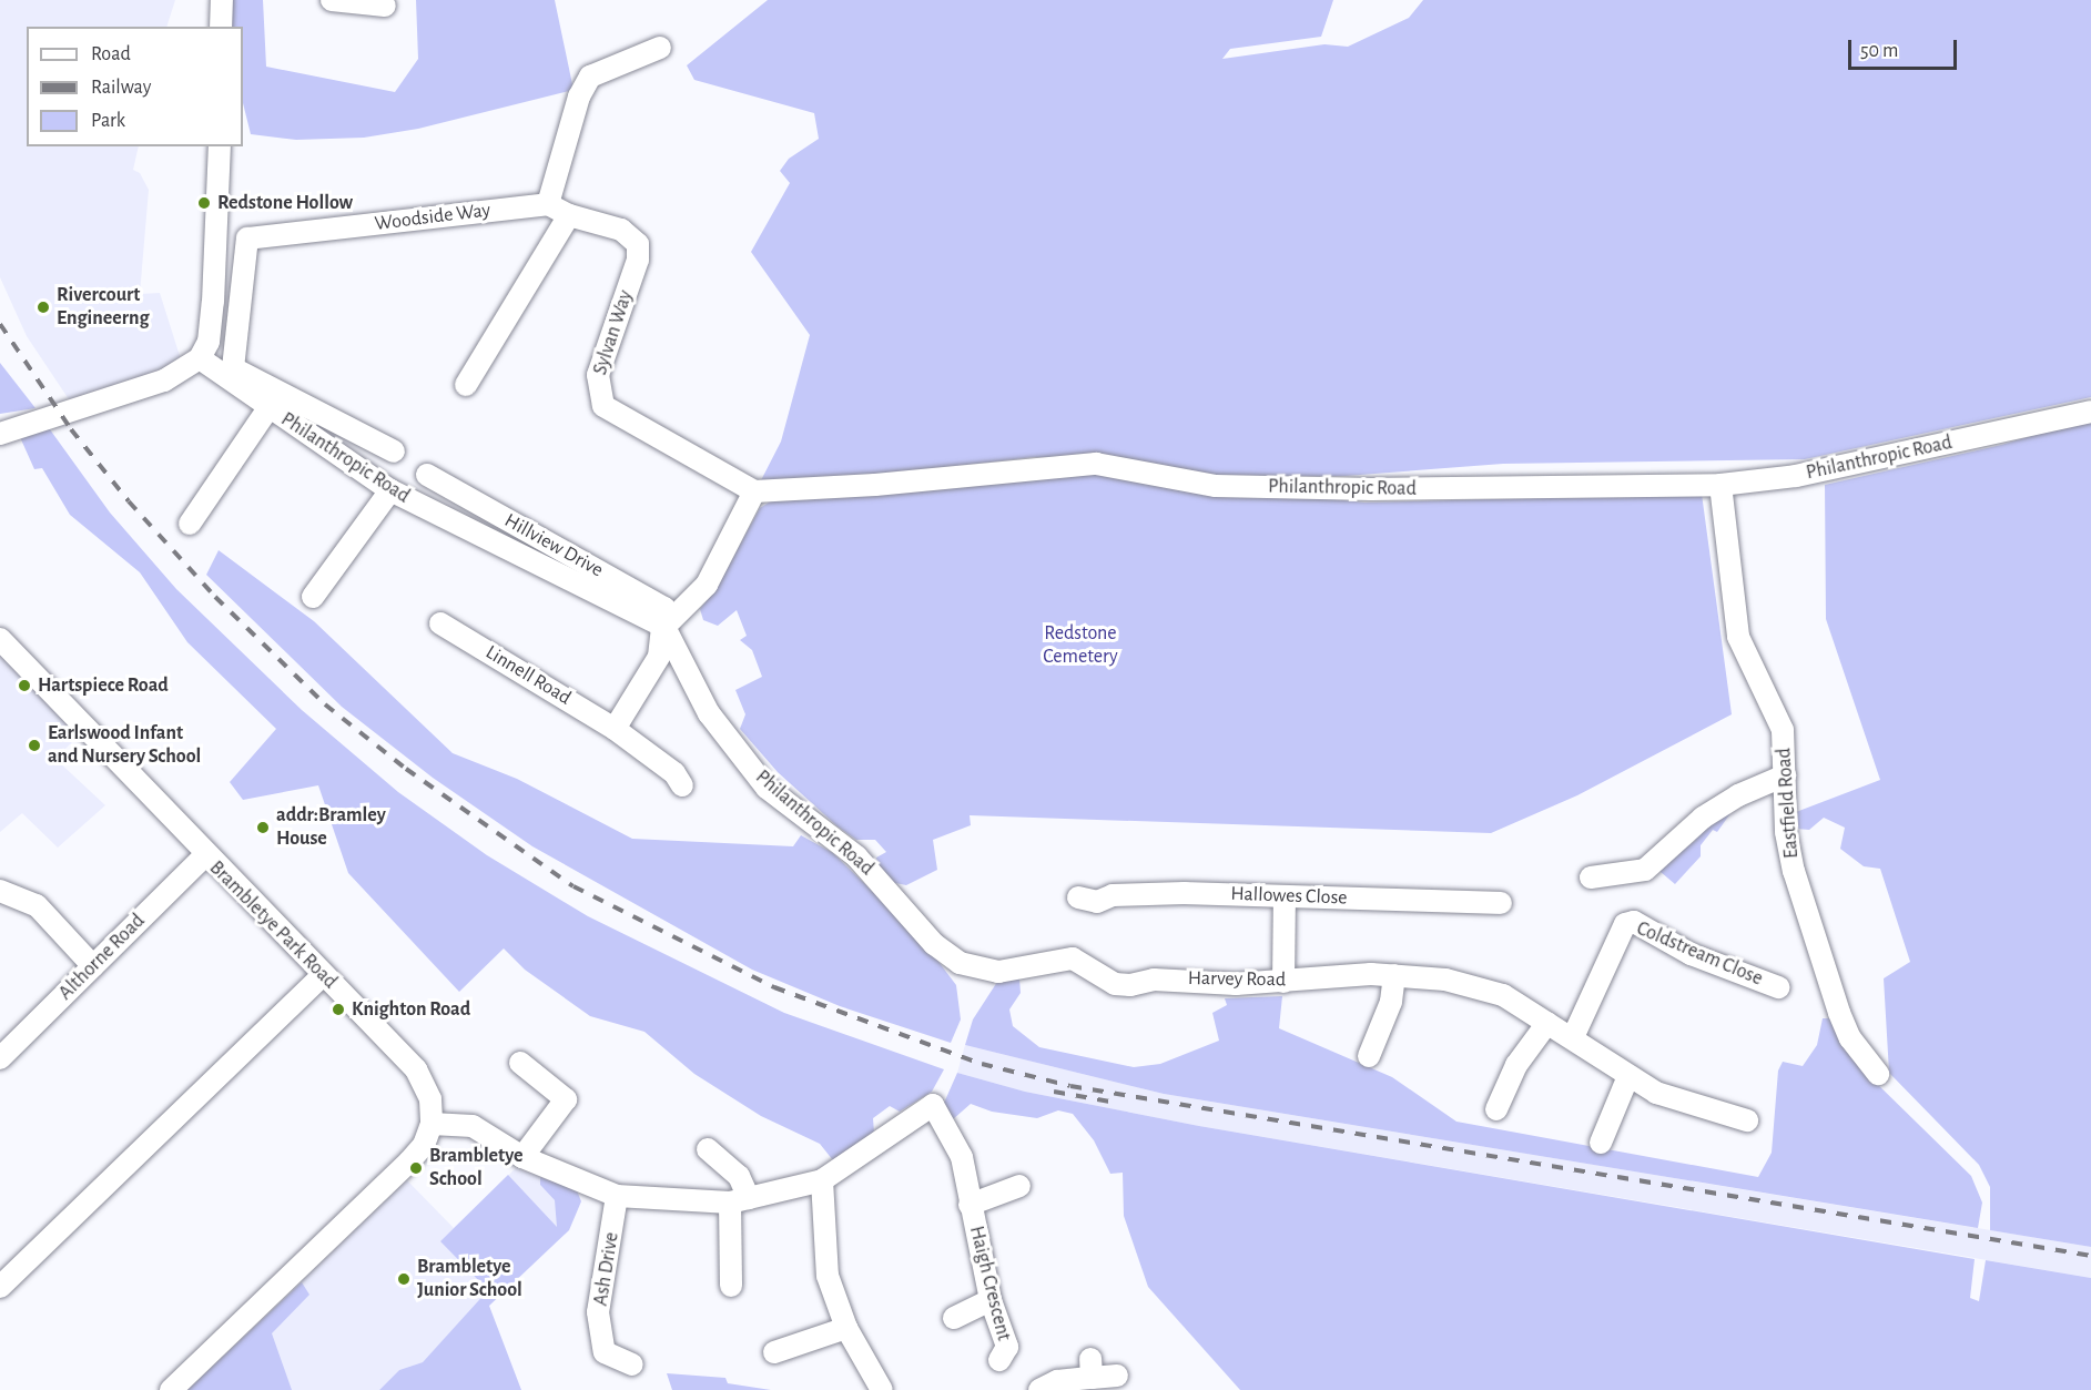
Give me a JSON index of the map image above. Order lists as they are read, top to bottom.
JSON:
{
  "streets": {
    "street": [
      "Woodside Way",
      "Sylvan Way",
      "Philanthropic Road",
      "Hillview Drive",
      "Linnell Road",
      "Eastfield Road",
      "Hallowes Close",
      "Brambletye Park Road",
      "Coldstream Close",
      "Althorne Road",
      "Harvey Road",
      "Ash Drive",
      "Haigh Crescent"
    ]
  },
  "crossings": [
    ["Woodside Way", "Sylvan Way"],
    ["Woodside Way", "Philanthropic Road"],
    ["Sylvan Way", "Philanthropic Road"],
    ["Philanthropic Road", "Hillview Drive"],
    ["Philanthropic Road", "Eastfield Road"],
    ["Philanthropic Road", "Harvey Road"],
    ["Brambletye Park Road", "Althorne Road"],
    ["Coldstream Close", "Harvey Road"]
  ],
  "parks": ["Redstone Cemetery"],
  "places": [
    "Redstone Hollow",
    "Rivercourt Engineerng",
    "Hartspiece Road",
    "Earlswood Infant and Nursery School",
    "addr:Bramley House",
    "Knighton Road",
    "Brambletye School",
    "Brambletye Junior School"
  ],
  "legend": ["Road", "Railway", "Park"],
  "scale_bar": "50 m"
}
